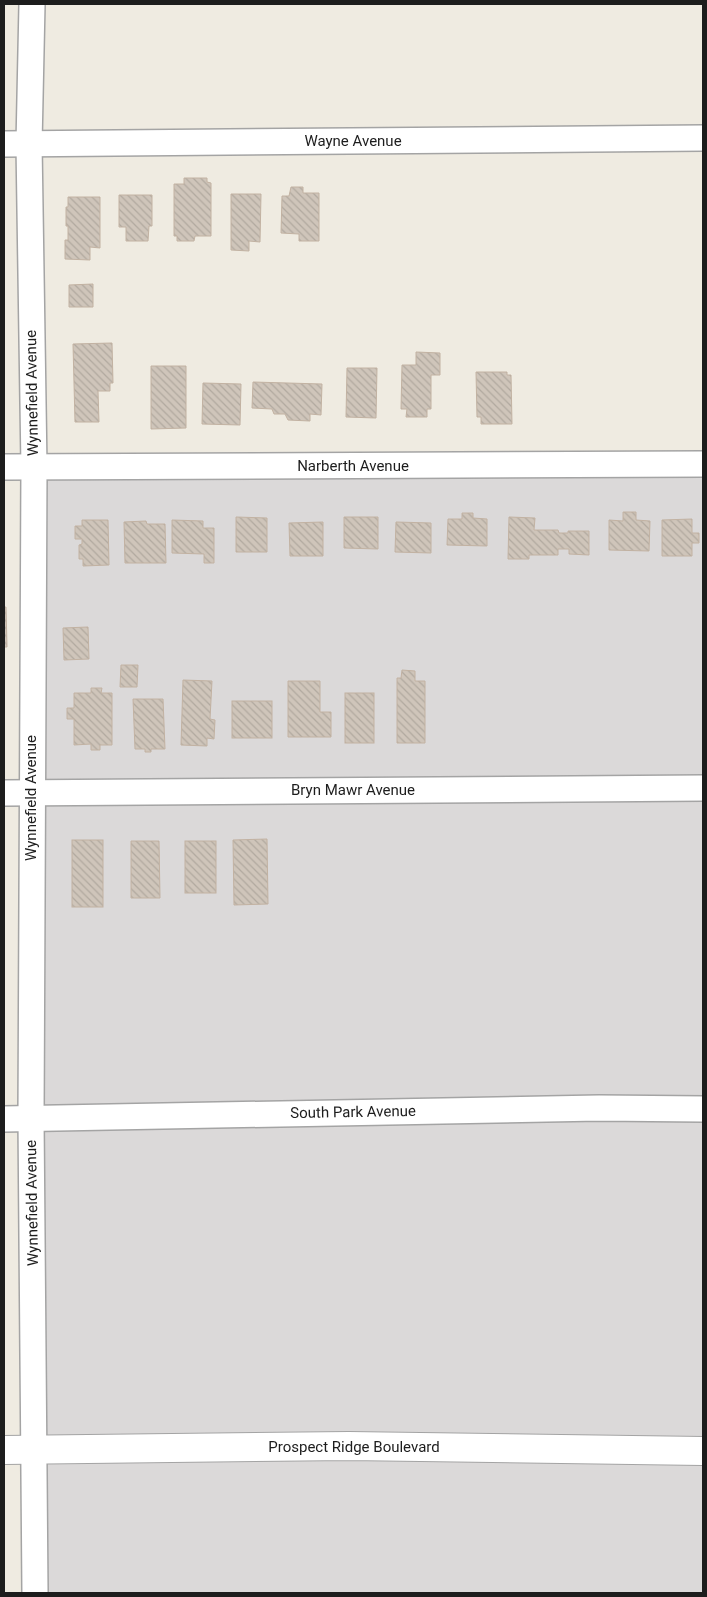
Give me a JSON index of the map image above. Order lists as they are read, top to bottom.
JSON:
{
  "streets": {
    "street": [
      "Wayne Avenue",
      "Wynnefield Avenue",
      "Narberth Avenue",
      "Bryn Mawr Avenue",
      "South Park Avenue",
      "Prospect Ridge Boulevard"
    ]
  },
  "crossings": [
    ["Wayne Avenue", "Wynnefield Avenue"],
    ["Wynnefield Avenue", "Narberth Avenue"],
    ["Wynnefield Avenue", "Bryn Mawr Avenue"],
    ["Wynnefield Avenue", "South Park Avenue"],
    ["Wynnefield Avenue", "Prospect Ridge Boulevard"]
  ]
}
